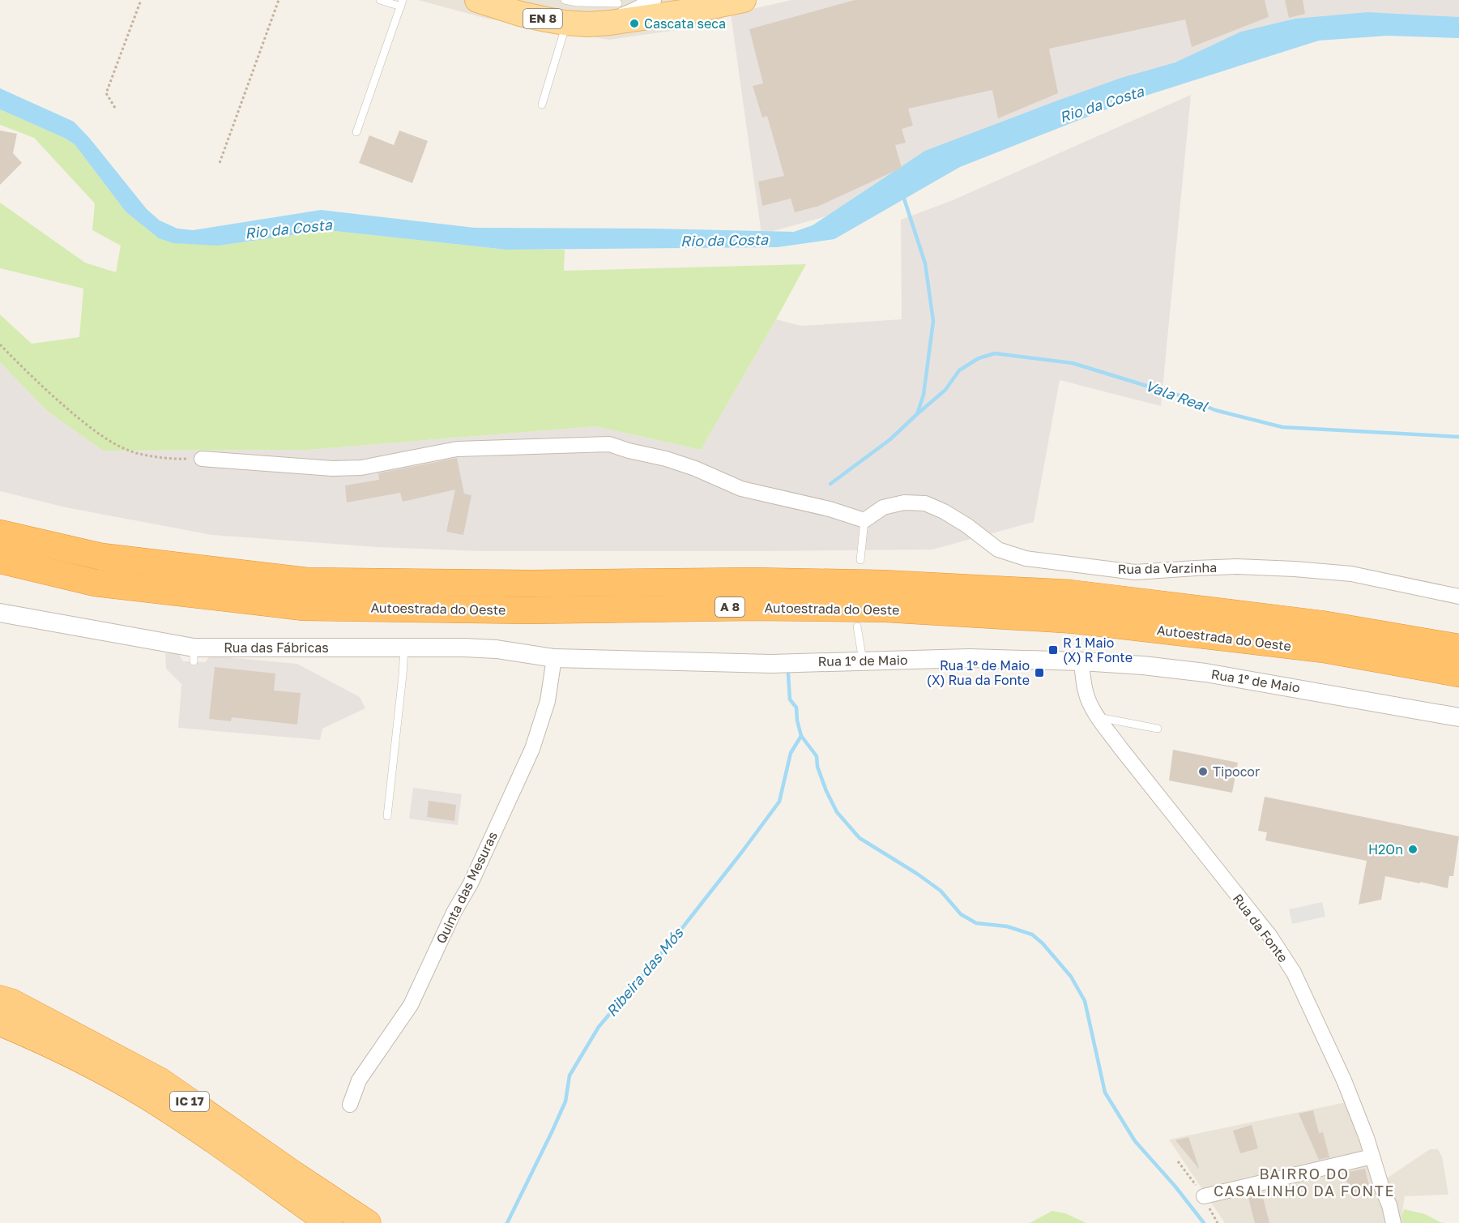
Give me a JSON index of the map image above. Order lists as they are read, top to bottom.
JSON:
{
  "streets": {
    "highway": ["A 8", "Autoestrada do Oeste", "IC 17"],
    "main road": ["EN 8"],
    "street": [
      "Rua da Varzinha",
      "Rua das Fábricas",
      "Rua 1º de Maio",
      "Quinta das Mesuras",
      "Rua da Fonte"
    ]
  },
  "crossings": [
    ["Rua das Fábricas", "Rua 1º de Maio"],
    ["Rua das Fábricas", "Quinta das Mesuras"],
    ["Rua 1º de Maio", "Quinta das Mesuras"],
    ["Rua 1º de Maio", "Rua da Fonte"]
  ],
  "districts": ["BAIRRO DO CASALINHO DA FONTE"],
  "water": ["Rio da Costa", "Vala Real", "Ribeira das Mós"],
  "places": {
    "other": ["Cascata seca", "Tipocor", "H2On"],
    "transit": ["R 1 Maio (X) R Fonte", "Rua 1º de Maio (X) Rua da Fonte"]
  }
}
